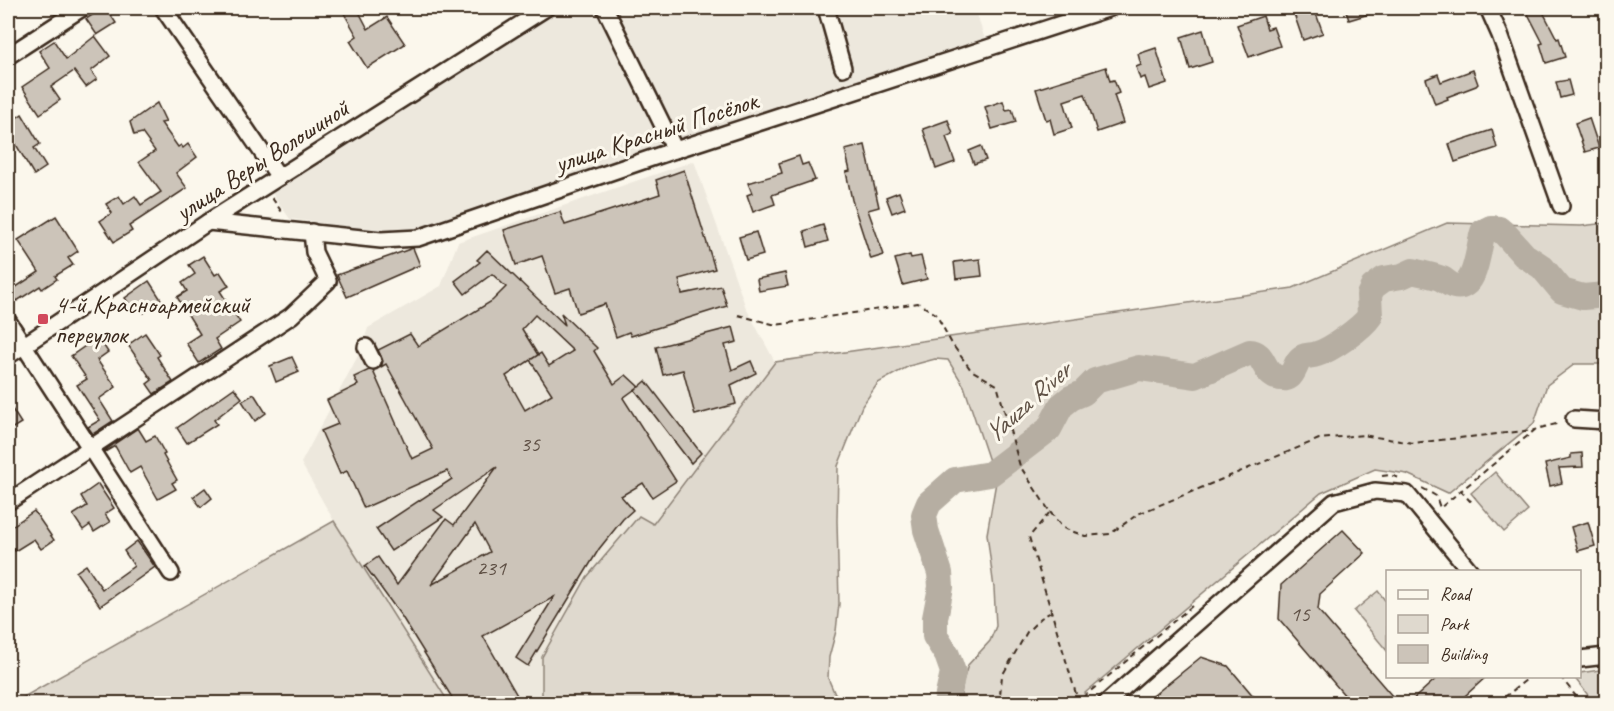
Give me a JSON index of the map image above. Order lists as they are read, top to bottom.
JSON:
{
  "streets": {
    "street": ["улица Красный Посёлок", "улица Веры Волошиной"]
  },
  "crossings": [
    ["улица Красный Посёлок", "улица Веры Волошиной"]
  ],
  "water": ["Yauza River"],
  "places": {
    "transit": ["4-й Красноармейский переулок"]
  },
  "house_numbers": ["35", "231", "15"],
  "legend": ["Road", "Park", "Building"]
}
